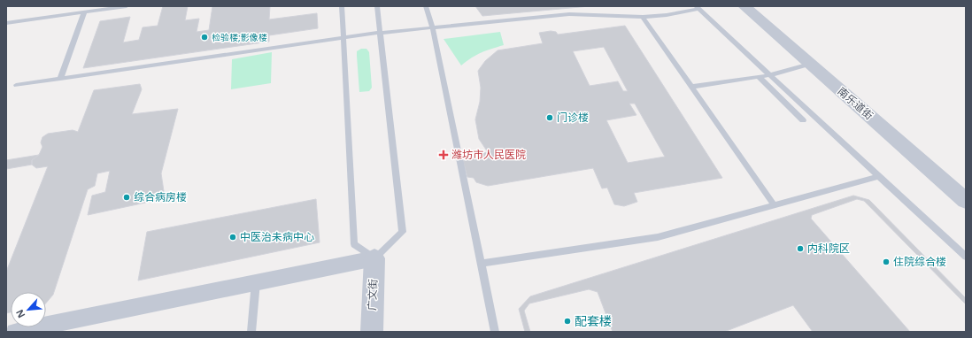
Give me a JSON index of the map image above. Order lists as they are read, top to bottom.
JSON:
{
  "streets": {
    "street": ["南乐道街", "广文街"]
  },
  "places": {
    "other": [
      "检验楼;影像楼",
      "门诊楼",
      "综合病房楼",
      "中医治未病中心",
      "内科院区",
      "住院综合楼",
      "配套楼"
    ],
    "health": ["潍坊市人民医院"]
  },
  "north": "bottom left"
}
